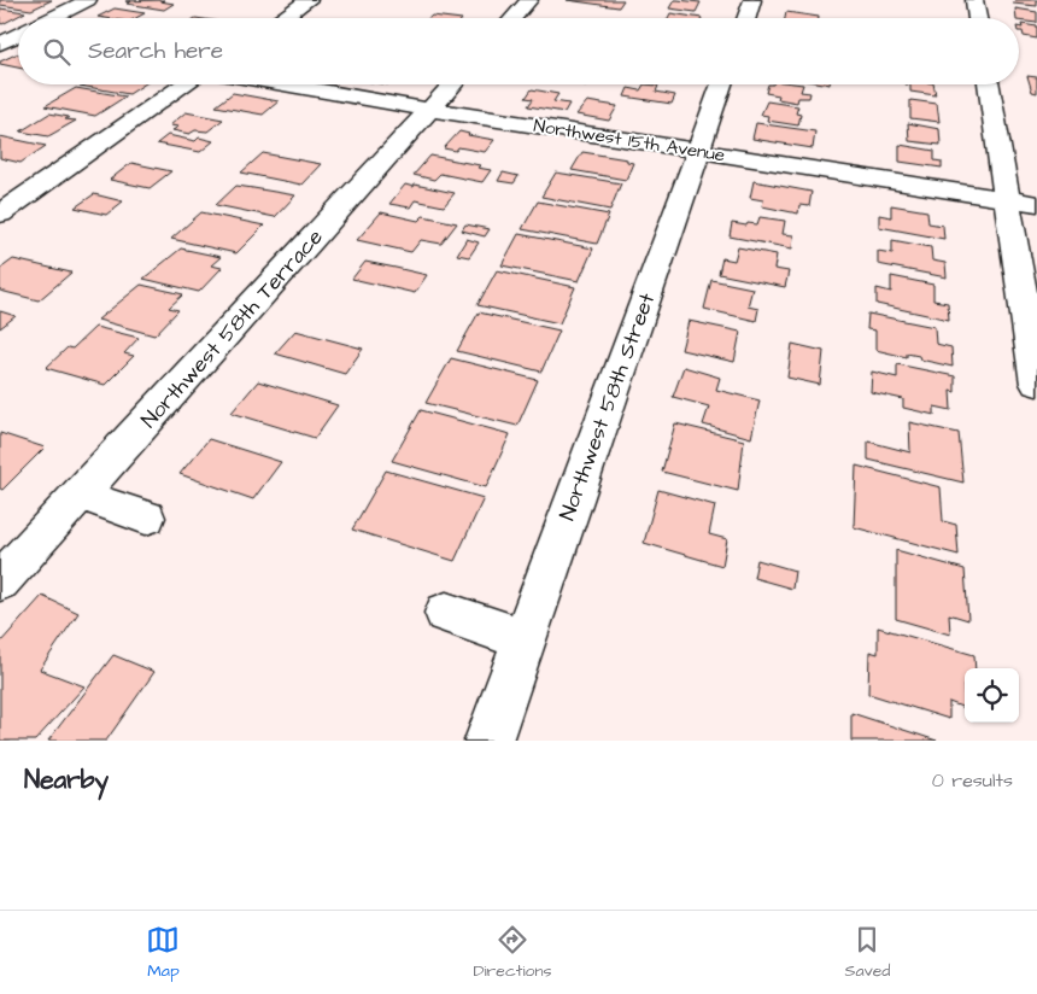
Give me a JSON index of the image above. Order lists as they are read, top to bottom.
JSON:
{
  "streets": {
    "street": ["Northwest 15th Avenue", "Northwest 58th Terrace", "Northwest 58th Street"]
  },
  "crossings": [
    ["Northwest 15th Avenue", "Northwest 58th Terrace"],
    ["Northwest 15th Avenue", "Northwest 58th Street"]
  ],
  "page": {
    "search": "Search here",
    "heading": ["Nearby", "0 results"],
    "nav": ["Map", "Directions", "Saved"]
  }
}
